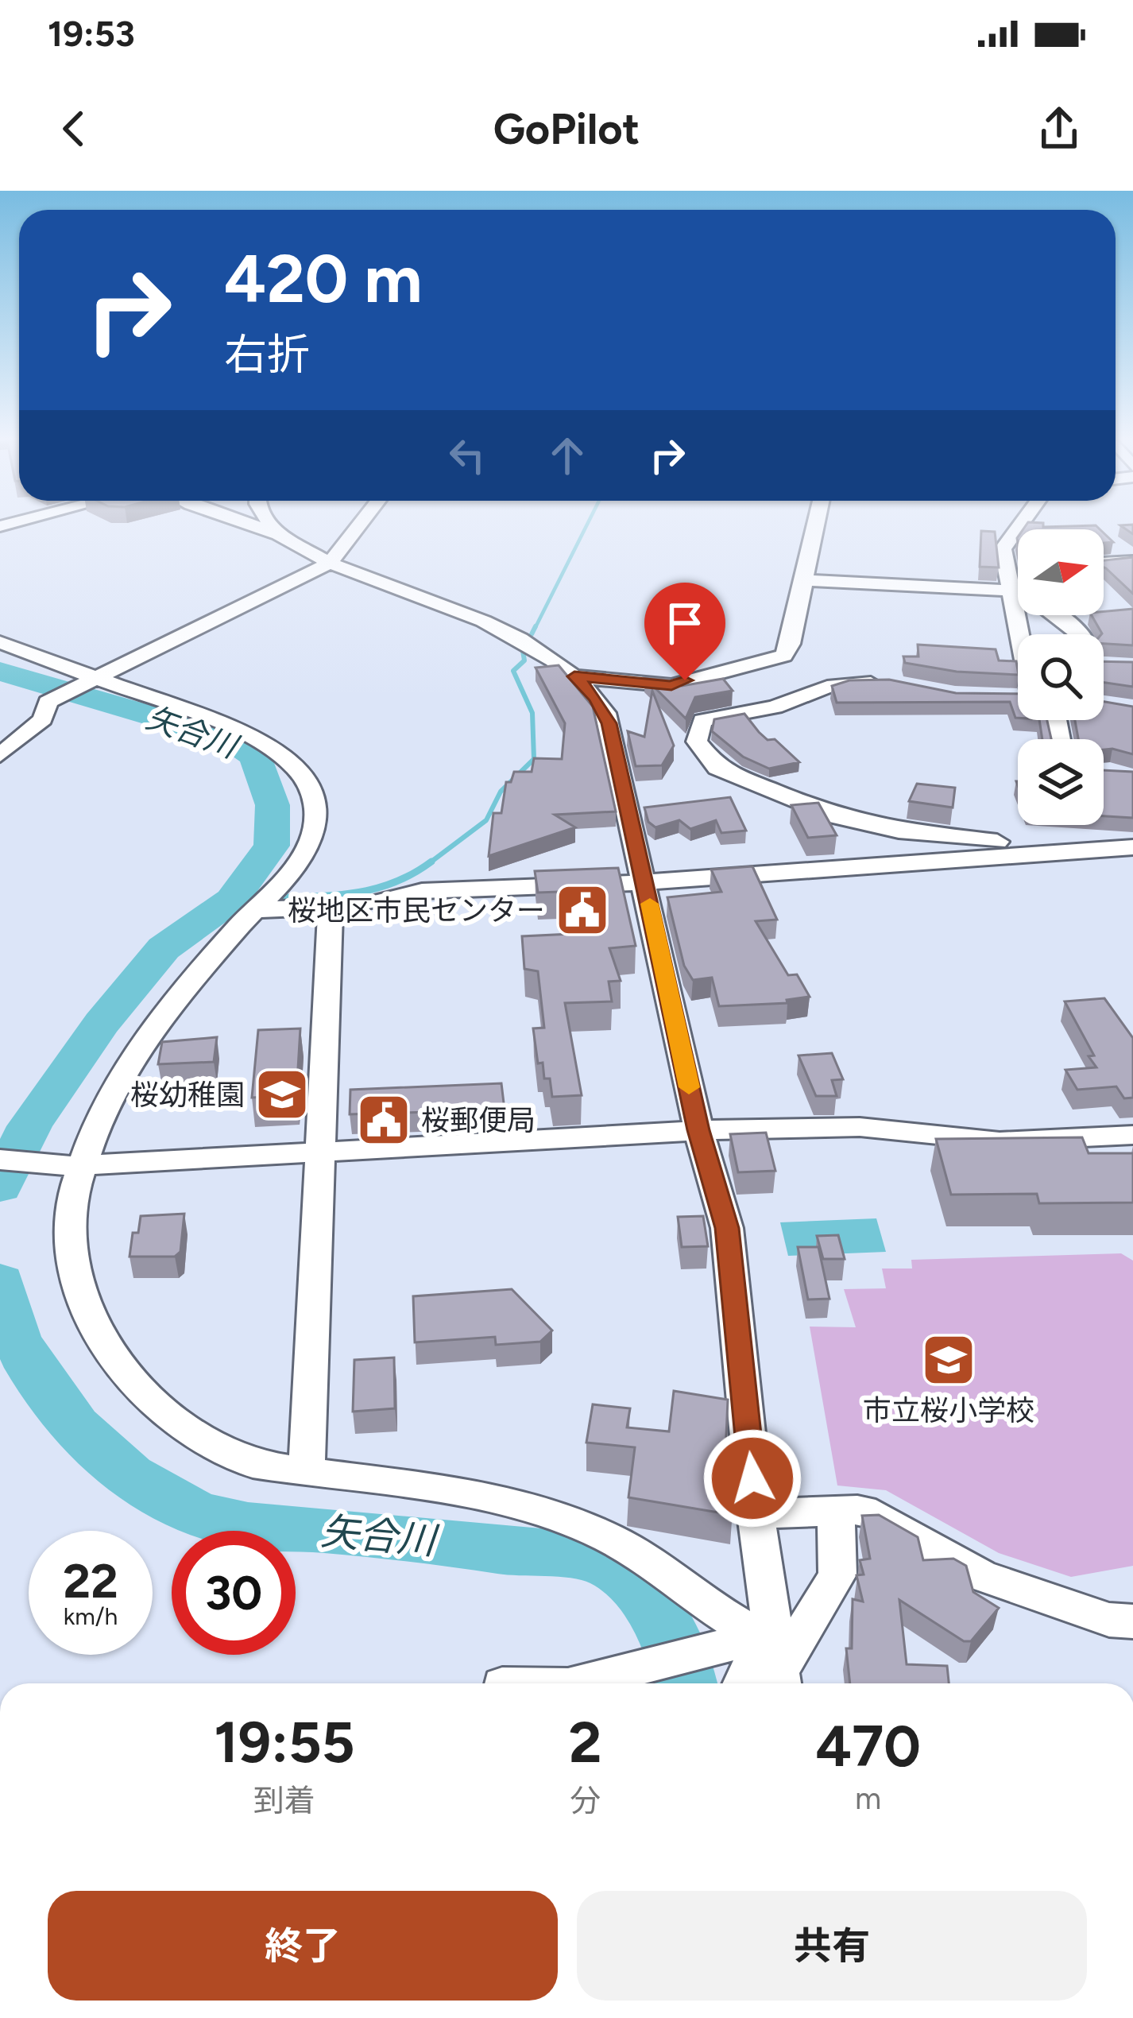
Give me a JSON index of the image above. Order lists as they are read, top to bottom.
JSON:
{
  "water": ["矢合川"],
  "places": {
    "public building": ["桜地区市民センター", "桜郵便局"],
    "school or university": ["桜幼稚園", "市立桜小学校"]
  },
  "north": "right",
  "page": {
    "status": "19:53",
    "header": "GoPilot",
    "turn": ["420 m", "右折"],
    "speed": "22 km/h",
    "limit": "30",
    "eta": [
      "19:55",
      "到着",
      "2",
      "分",
      "470",
      "m"
    ],
    "buttons": ["終了", "共有"]
  }
}
